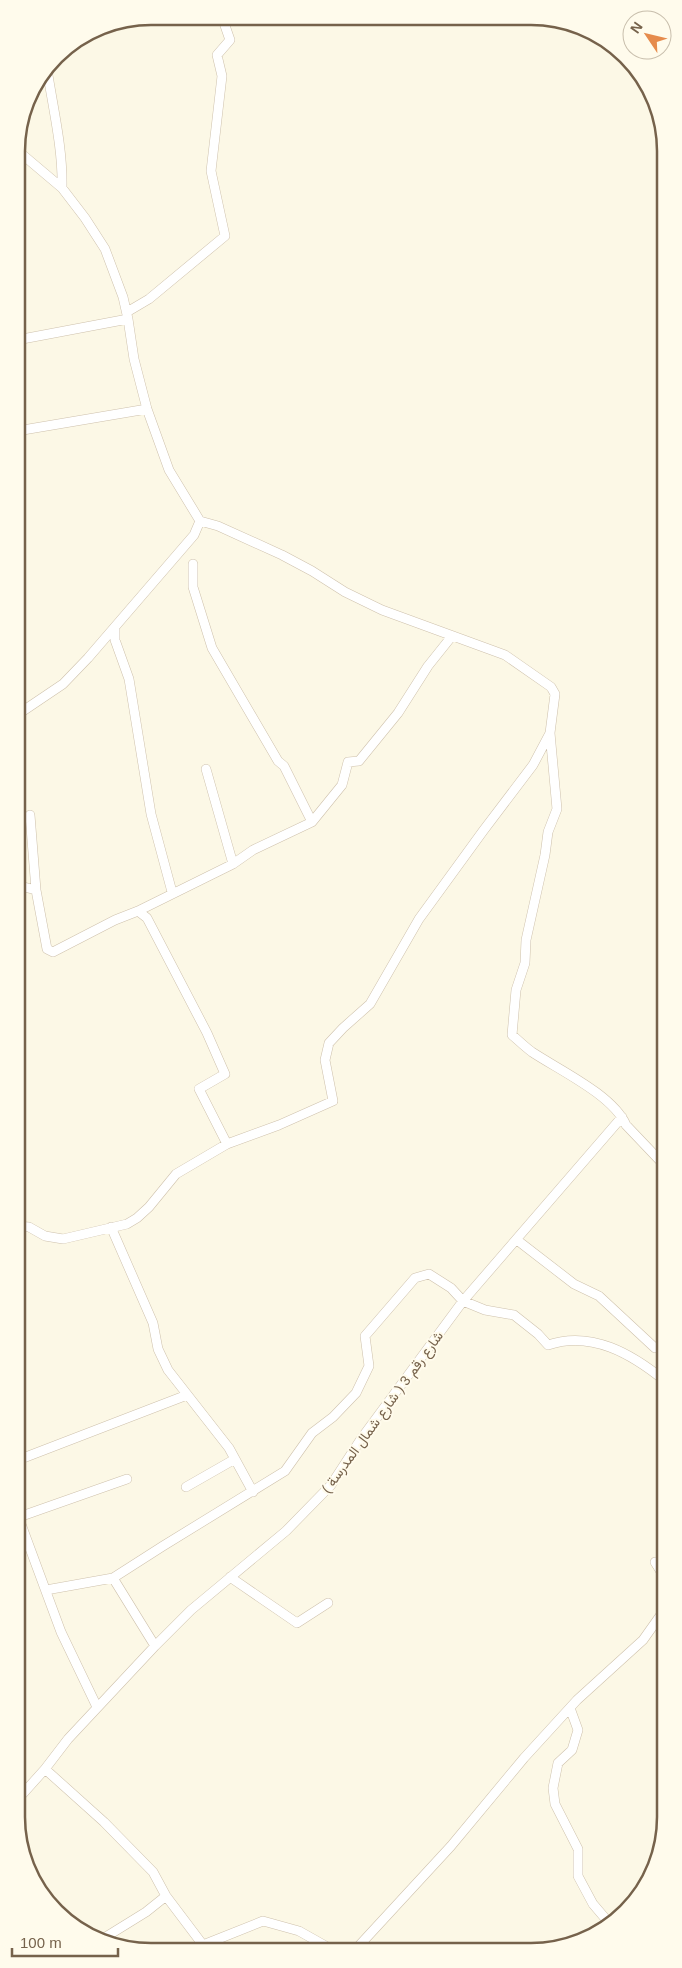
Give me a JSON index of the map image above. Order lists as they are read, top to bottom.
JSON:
{
  "streets": {
    "street": ["شارع رقم 3 ( شارع شمال المدرسة )"]
  },
  "scale_bar": "100 m",
  "north": "top left"
}
